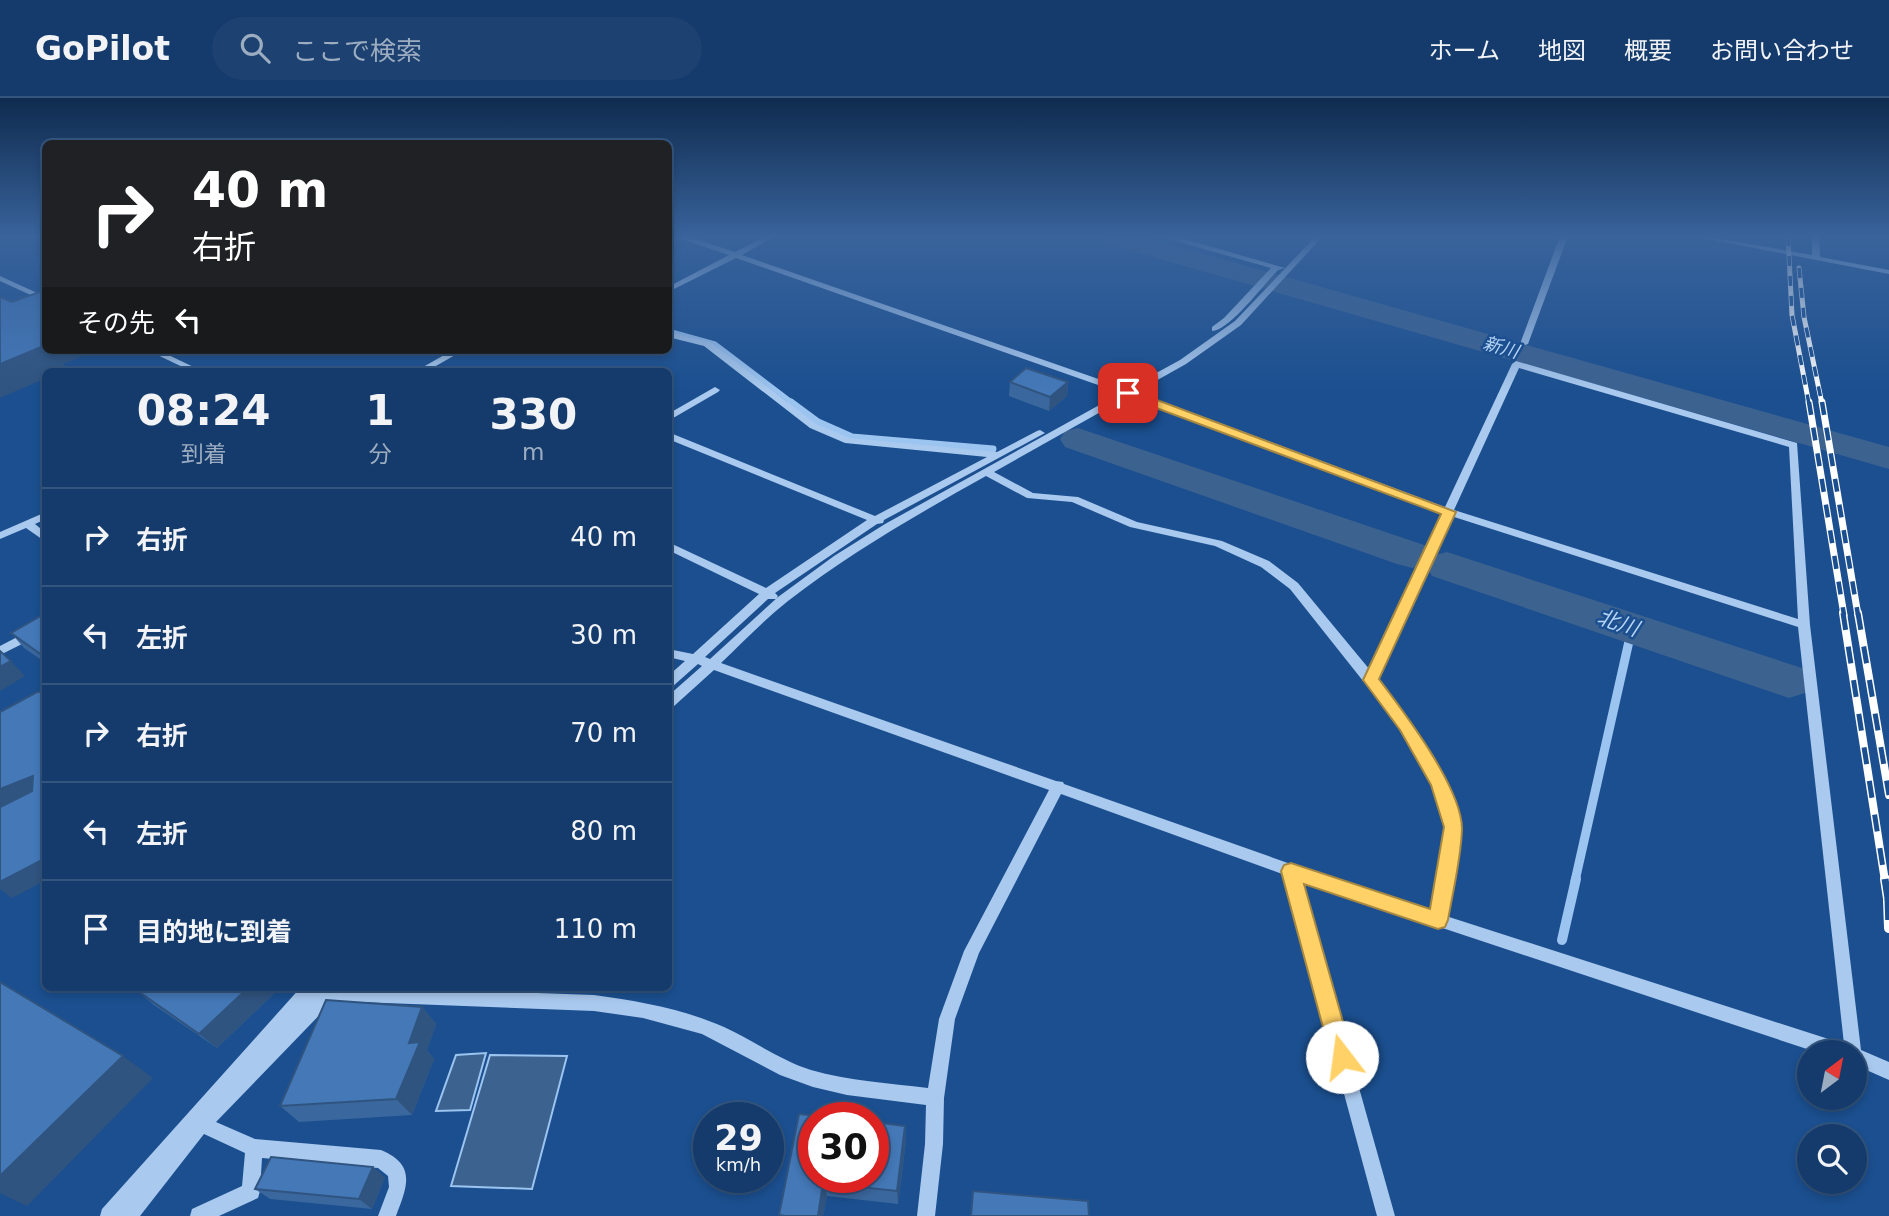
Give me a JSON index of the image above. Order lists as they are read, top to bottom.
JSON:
{
  "water": ["新川", "北川"],
  "north": "top right",
  "page": {
    "header": "GoPilot",
    "search": "ここで検索",
    "nav": [
      "ホーム",
      "地図",
      "概要",
      "お問い合わせ"
    ],
    "turn": ["40 m", "右折"],
    "then": "その先",
    "eta": [
      "08:24",
      "到着",
      "1",
      "分",
      "330",
      "m"
    ],
    "list": [
      {
        "name": "右折",
        "value": "40 m"
      },
      {
        "name": "左折",
        "value": "30 m"
      },
      {
        "name": "右折",
        "value": "70 m"
      },
      {
        "name": "左折",
        "value": "80 m"
      },
      {
        "name": "目的地に到着",
        "value": "110 m"
      }
    ],
    "speed": "29 km/h",
    "limit": "30"
  }
}
